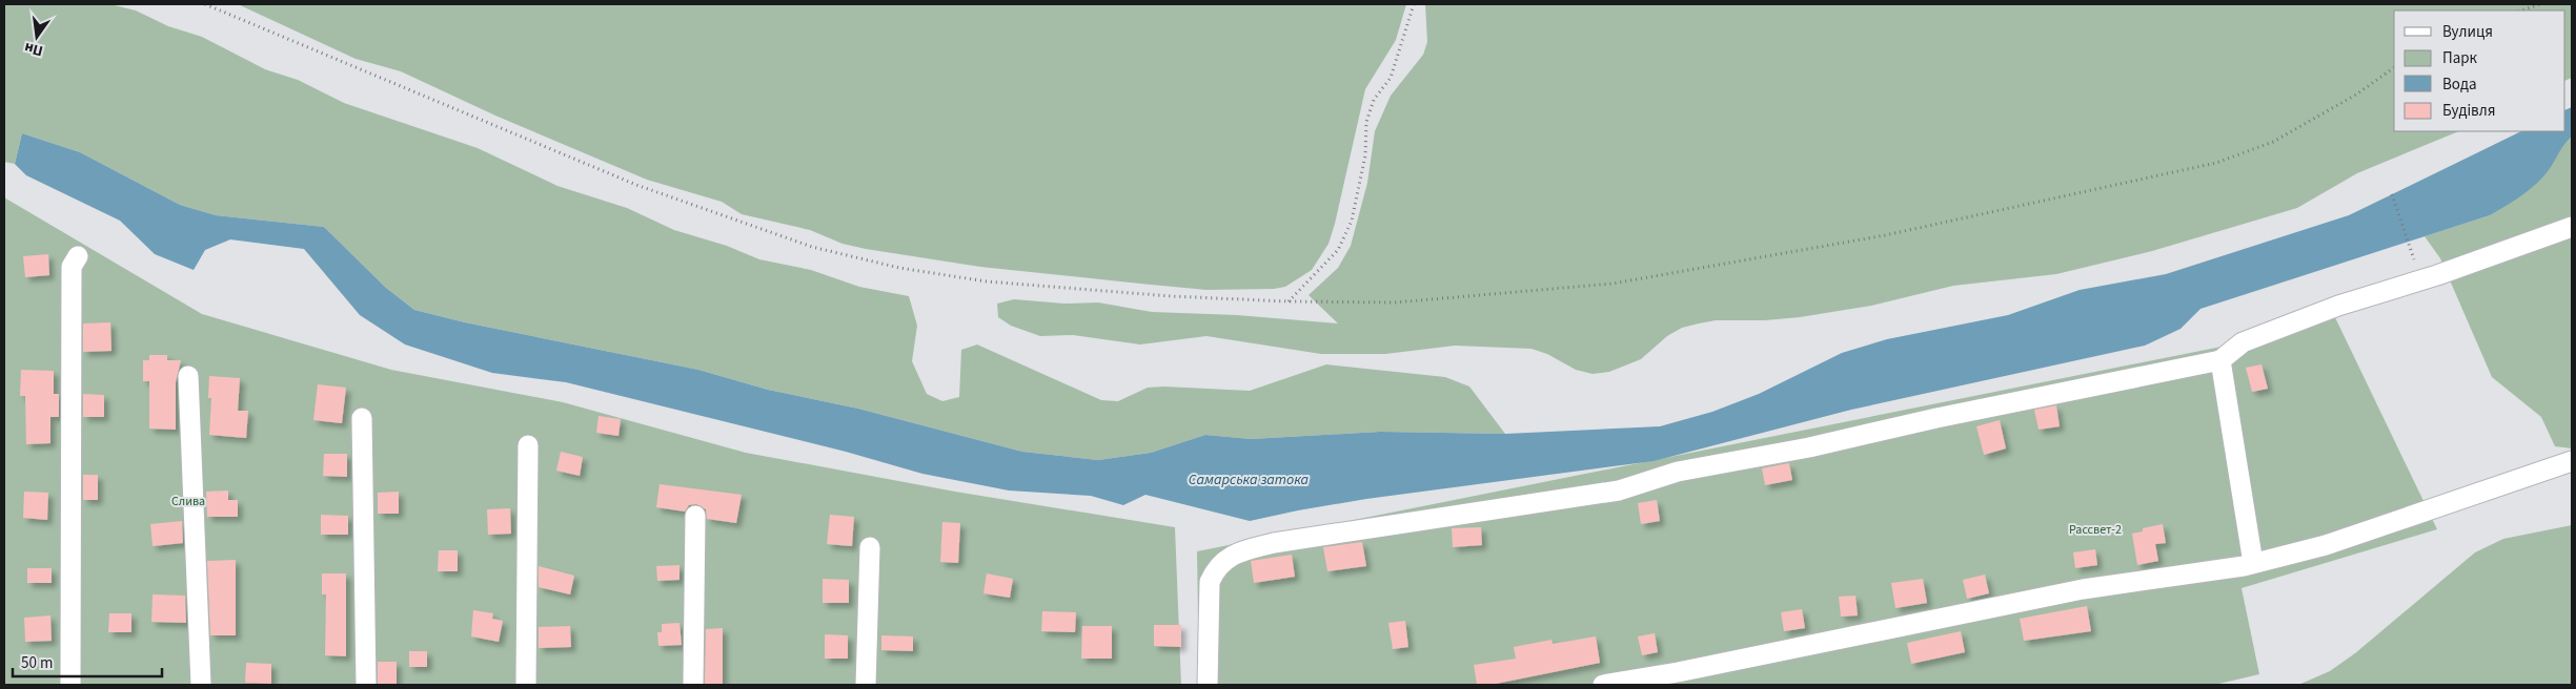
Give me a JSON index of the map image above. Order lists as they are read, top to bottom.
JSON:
{
  "water": ["Самарська затока"],
  "parks": ["Слива", "Рассвет-2"],
  "legend": [
    "Вулиця",
    "Парк",
    "Вода",
    "Будівля"
  ],
  "scale_bar": "50 m",
  "north": "bottom"
}
